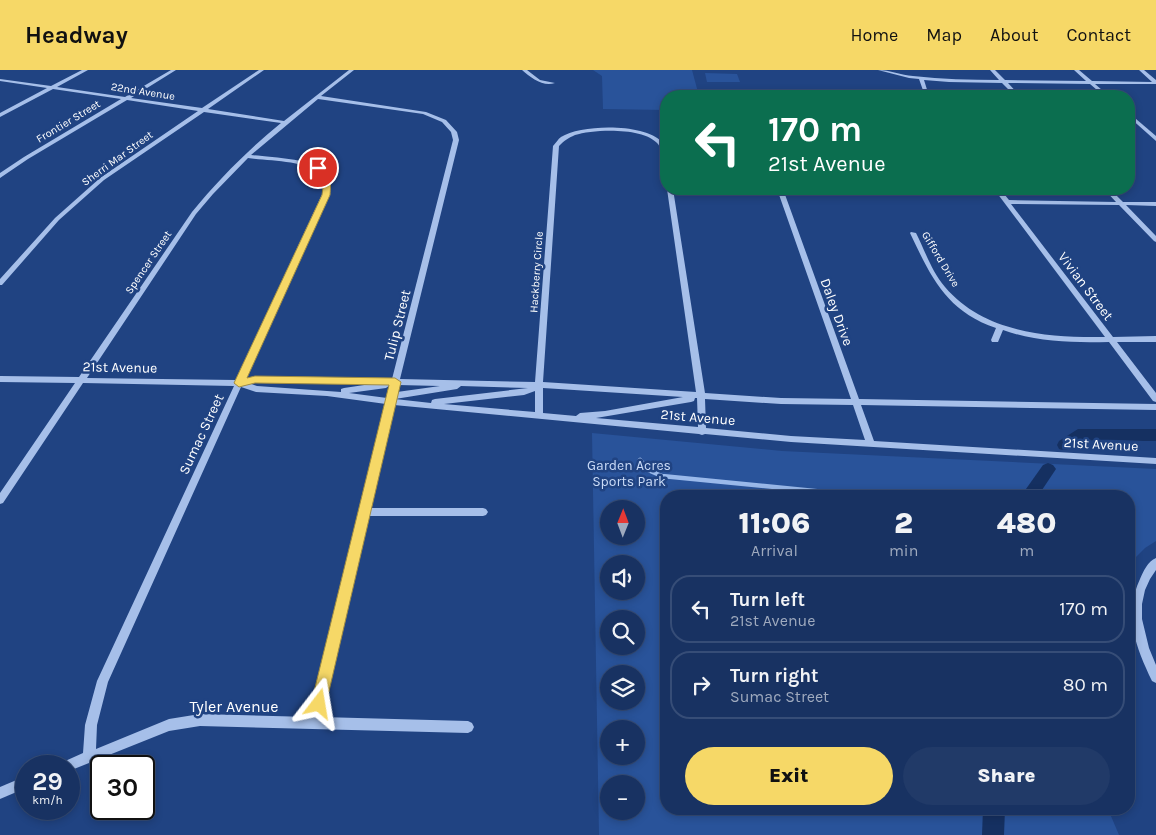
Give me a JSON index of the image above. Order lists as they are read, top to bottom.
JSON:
{
  "streets": {
    "street": [
      "22nd Avenue",
      "Frontier Street",
      "Sherri Mar Street",
      "Gifford Drive",
      "Spencer Street",
      "Hackberry Circle",
      "Vivian Street",
      "Daley Drive",
      "Tulip Street",
      "21st Avenue",
      "Sumac Street",
      "Tyler Avenue"
    ]
  },
  "crossings": [
    ["22nd Avenue", "Frontier Street"],
    ["22nd Avenue", "Sherri Mar Street"],
    ["22nd Avenue", "Spencer Street"],
    ["Gifford Drive", "Vivian Street"],
    ["Spencer Street", "Tulip Street"],
    ["Spencer Street", "21st Avenue"],
    ["Spencer Street", "Sumac Street"],
    ["Hackberry Circle", "21st Avenue"],
    ["Daley Drive", "21st Avenue"],
    ["Tulip Street", "21st Avenue"],
    ["Tulip Street", "Tyler Avenue"],
    ["21st Avenue", "Sumac Street"],
    ["Sumac Street", "Tyler Avenue"]
  ],
  "parks": ["Garden Acres Sports Park"],
  "north": "top",
  "page": {
    "header": "Headway",
    "nav": [
      "Home",
      "Map",
      "About",
      "Contact"
    ],
    "turn": ["170 m", "21st Avenue"],
    "eta": [
      "11:06",
      "Arrival",
      "2",
      "min",
      "480",
      "m"
    ],
    "map_buttons": ["+", "−"],
    "list": [
      {
        "name": "Turn left",
        "note": "21st Avenue",
        "value": "170 m"
      },
      {
        "name": "Turn right",
        "note": "Sumac Street",
        "value": "80 m"
      }
    ],
    "buttons": ["Exit", "Share"],
    "speed": "29 km/h",
    "limit": "30"
  }
}
